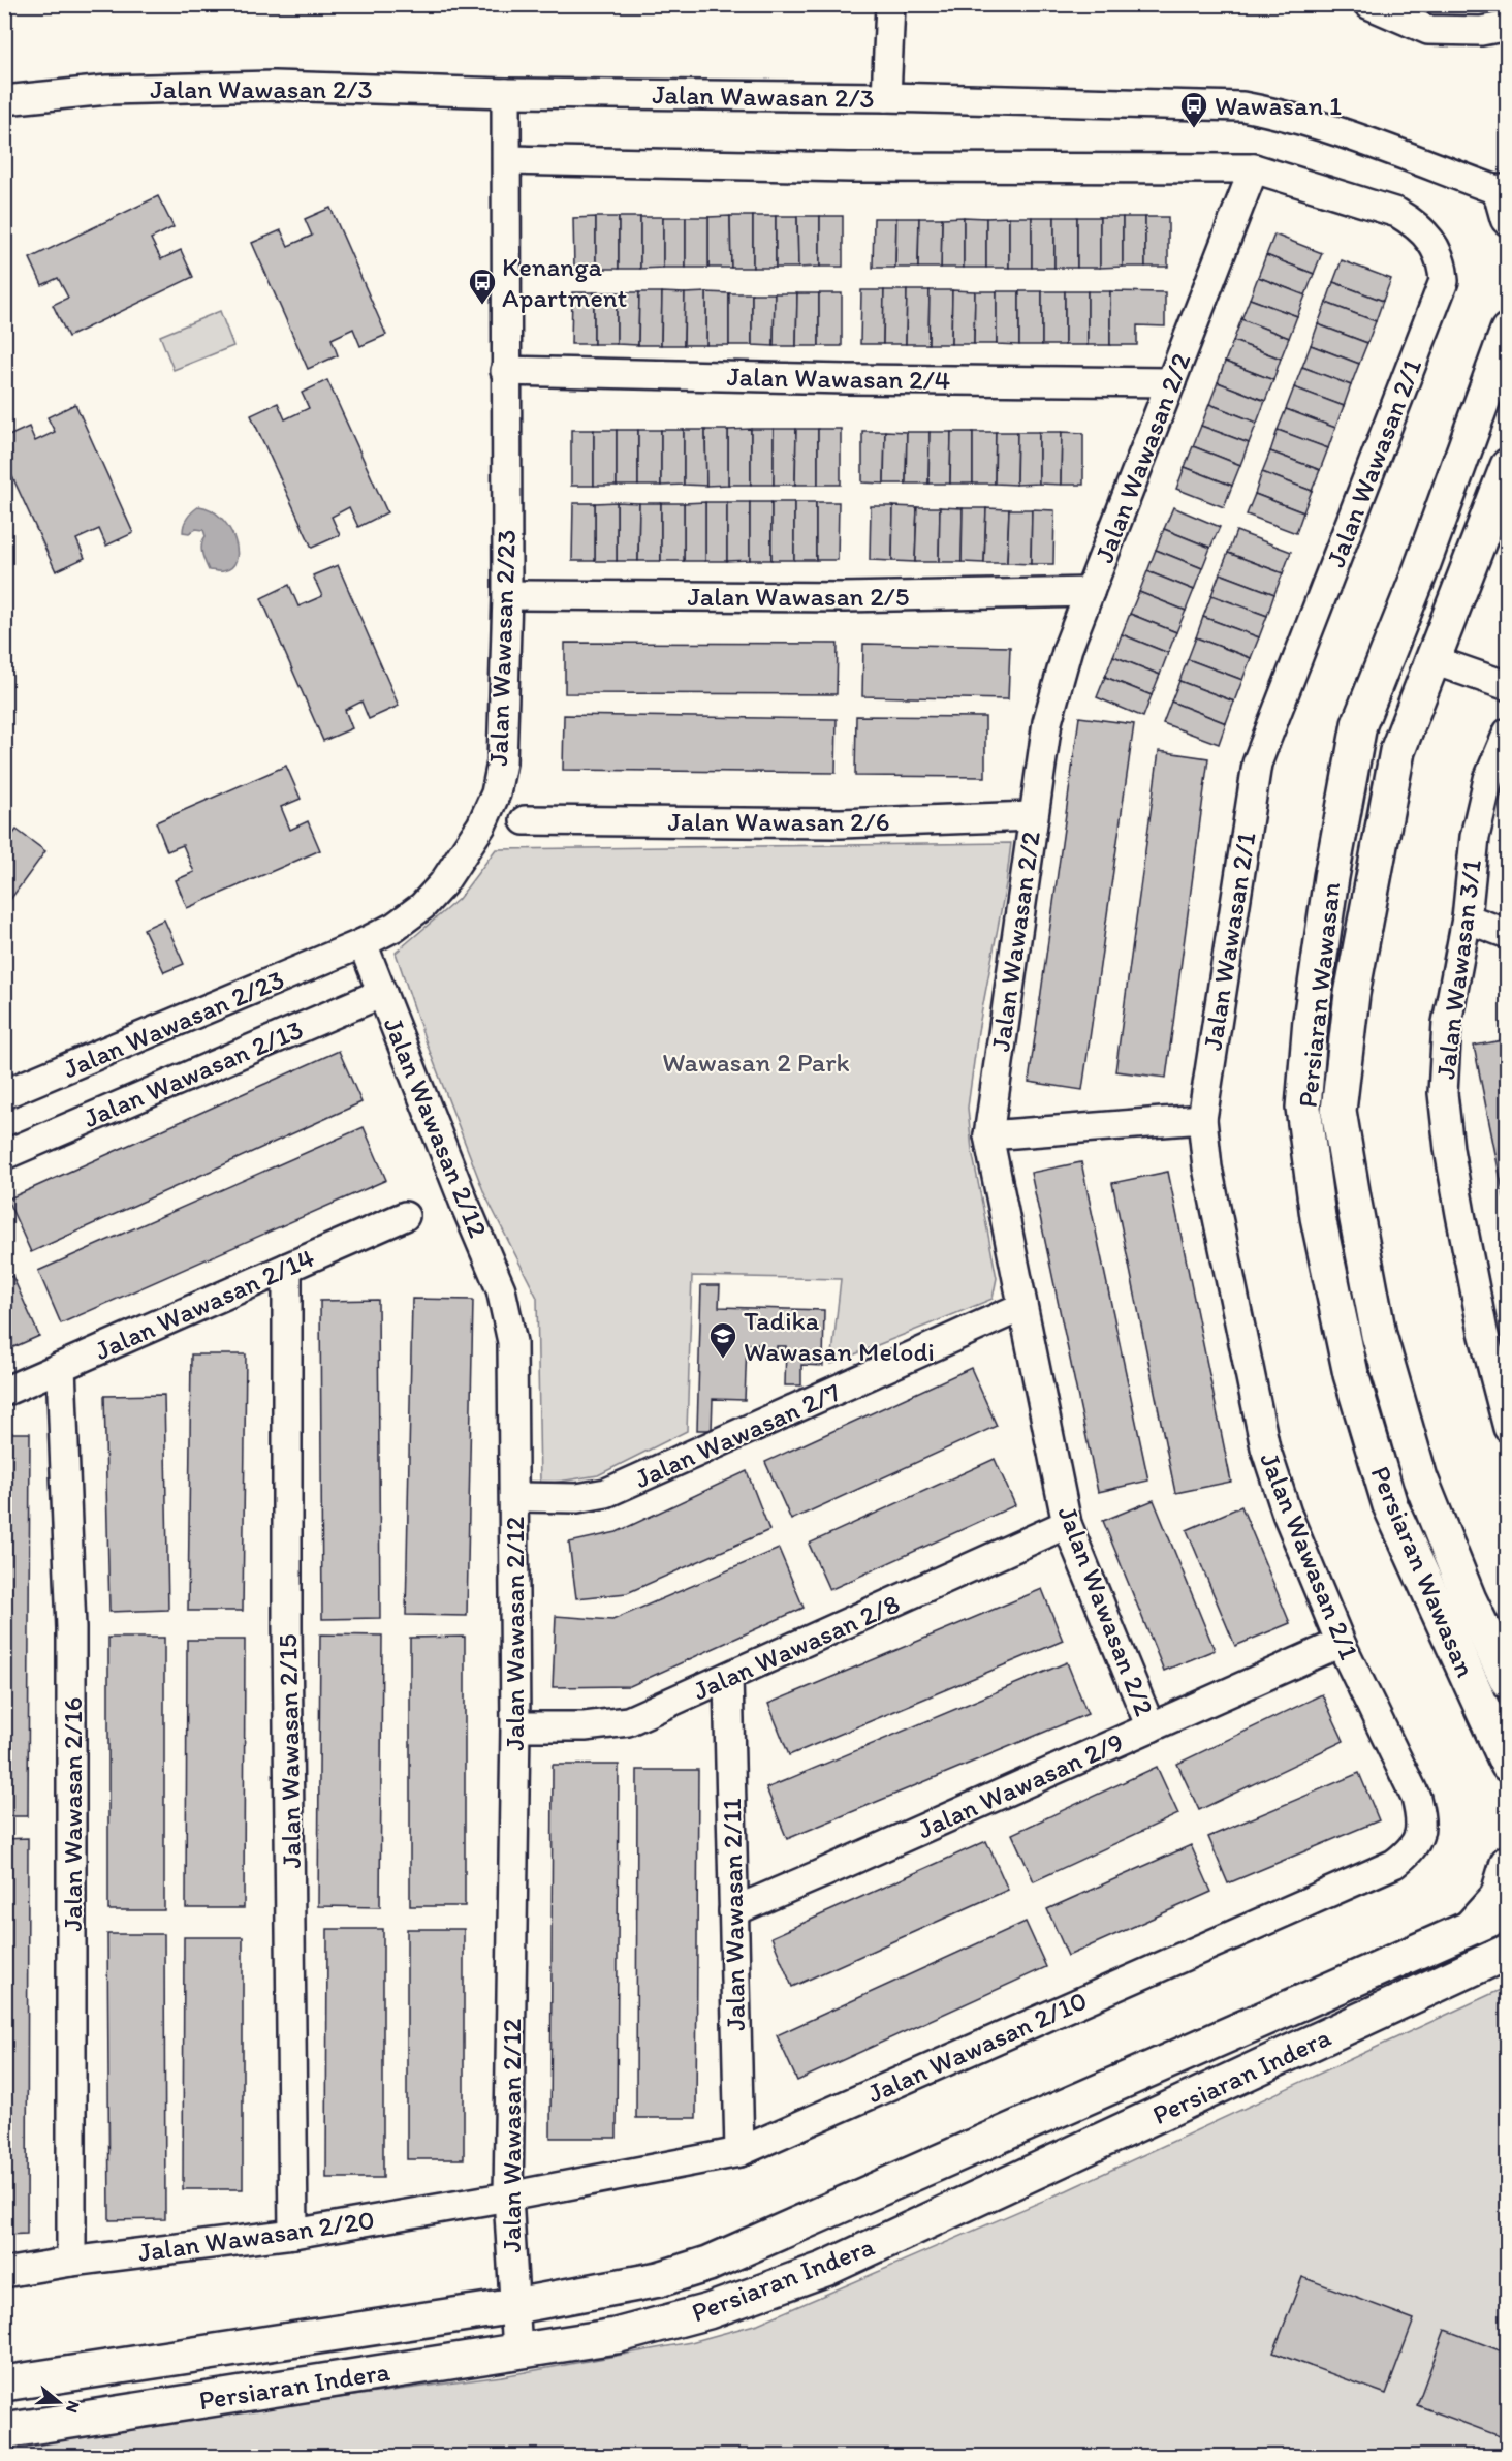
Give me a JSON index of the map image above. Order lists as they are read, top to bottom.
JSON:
{
  "streets": {
    "main road": ["Persiaran Wawasan", "Persiaran Indera"],
    "street": [
      "Jalan Wawasan 2/3",
      "Jalan Wawasan 2/4",
      "Jalan Wawasan 2/2",
      "Jalan Wawasan 2/1",
      "Jalan Wawasan 2/5",
      "Jalan Wawasan 2/23",
      "Jalan Wawasan 2/6",
      "Jalan Wawasan 3/1",
      "Jalan Wawasan 2/13",
      "Jalan Wawasan 2/12",
      "Jalan Wawasan 2/14",
      "Jalan Wawasan 2/7",
      "Jalan Wawasan 2/8",
      "Jalan Wawasan 2/15",
      "Jalan Wawasan 2/9",
      "Jalan Wawasan 2/16",
      "Jalan Wawasan 2/11",
      "Jalan Wawasan 2/10",
      "Jalan Wawasan 2/20"
    ]
  },
  "crossings": [
    ["Jalan Wawasan 2/3", "Jalan Wawasan 2/23"],
    ["Jalan Wawasan 2/4", "Jalan Wawasan 2/2"],
    ["Jalan Wawasan 2/4", "Jalan Wawasan 2/23"],
    ["Jalan Wawasan 2/2", "Jalan Wawasan 2/1"],
    ["Jalan Wawasan 2/2", "Jalan Wawasan 2/5"],
    ["Jalan Wawasan 2/2", "Jalan Wawasan 2/6"],
    ["Jalan Wawasan 2/2", "Jalan Wawasan 2/7"],
    ["Jalan Wawasan 2/2", "Jalan Wawasan 2/8"],
    ["Jalan Wawasan 2/2", "Jalan Wawasan 2/9"],
    ["Jalan Wawasan 2/1", "Jalan Wawasan 2/9"],
    ["Jalan Wawasan 2/1", "Jalan Wawasan 2/10"],
    ["Jalan Wawasan 2/5", "Jalan Wawasan 2/23"],
    ["Jalan Wawasan 2/23", "Jalan Wawasan 2/12"],
    ["Jalan Wawasan 2/13", "Jalan Wawasan 2/12"],
    ["Jalan Wawasan 2/12", "Jalan Wawasan 2/7"],
    ["Jalan Wawasan 2/12", "Jalan Wawasan 2/8"],
    ["Jalan Wawasan 2/12", "Jalan Wawasan 2/10"],
    ["Jalan Wawasan 2/12", "Persiaran Indera"],
    ["Jalan Wawasan 2/12", "Jalan Wawasan 2/20"],
    ["Jalan Wawasan 2/14", "Jalan Wawasan 2/15"],
    ["Jalan Wawasan 2/14", "Jalan Wawasan 2/16"],
    ["Jalan Wawasan 2/8", "Jalan Wawasan 2/11"],
    ["Jalan Wawasan 2/15", "Jalan Wawasan 2/20"],
    ["Jalan Wawasan 2/9", "Jalan Wawasan 2/11"],
    ["Jalan Wawasan 2/16", "Jalan Wawasan 2/20"],
    ["Jalan Wawasan 2/11", "Jalan Wawasan 2/10"],
    ["Jalan Wawasan 2/10", "Jalan Wawasan 2/20"]
  ],
  "parks": ["Wawasan 2 Park"],
  "places": {
    "bus stop": ["Wawasan 1", "Kenanga Apartment"],
    "school or university": ["Tadika Wawasan Melodi"]
  },
  "north": "right"
}
